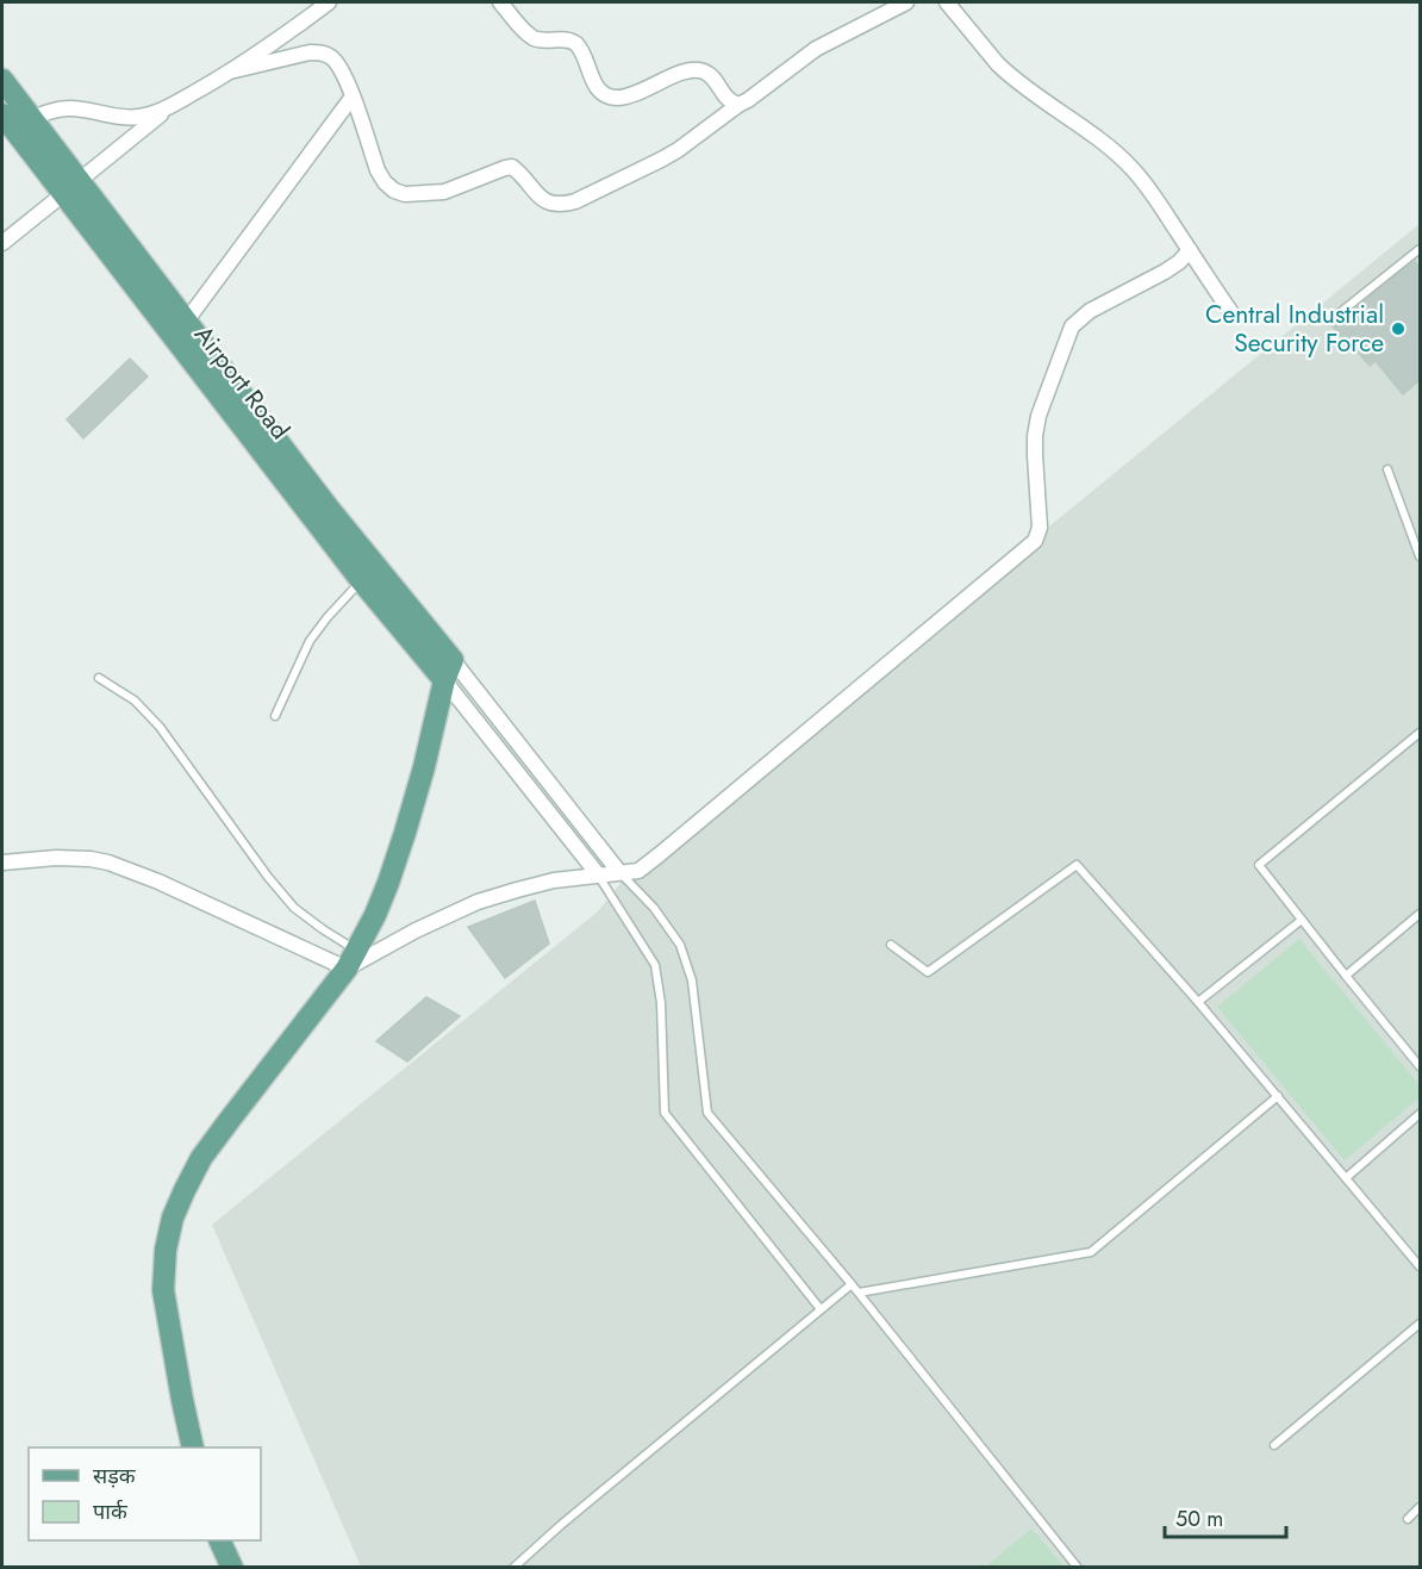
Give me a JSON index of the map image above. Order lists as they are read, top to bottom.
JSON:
{
  "streets": {
    "main road": ["Airport Road"]
  },
  "places": ["Central Industrial Security Force"],
  "legend": ["सड़क", "पार्क"],
  "scale_bar": "50 m"
}
